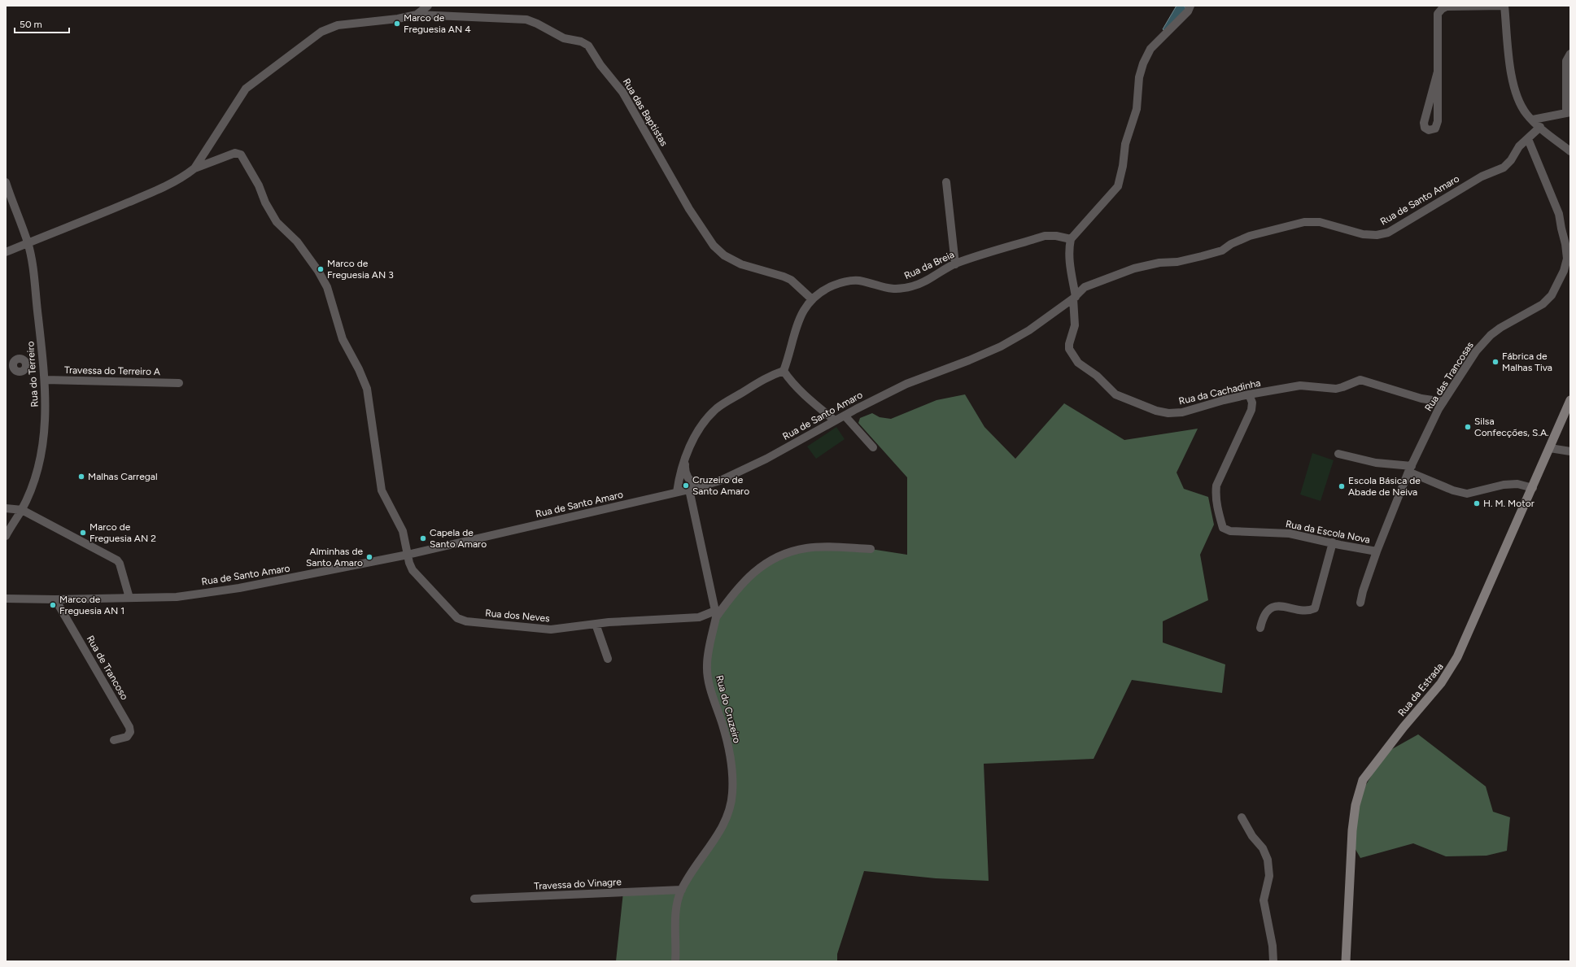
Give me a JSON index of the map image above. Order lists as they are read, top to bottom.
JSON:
{
  "streets": {
    "main road": ["Rua da Estrada"],
    "street": [
      "Rua das Baptistas",
      "Rua de Santo Amaro",
      "Rua da Breia",
      "Travessa do Terreiro A",
      "Rua do Terreiro",
      "Rua das Trancosas",
      "Rua da Cachadinha",
      "Rua da Escola Nova",
      "Rua dos Neves",
      "Rua de Trancoso",
      "Rua do Cruzeiro",
      "Travessa do Vinagre"
    ]
  },
  "crossings": [
    ["Rua das Baptistas", "Rua da Breia"],
    ["Rua de Santo Amaro", "Rua das Trancosas"],
    ["Rua de Santo Amaro", "Rua da Cachadinha"],
    ["Rua de Santo Amaro", "Rua dos Neves"],
    ["Rua de Santo Amaro", "Rua de Trancoso"],
    ["Rua de Santo Amaro", "Rua do Cruzeiro"],
    ["Rua da Breia", "Rua da Cachadinha"],
    ["Travessa do Terreiro A", "Rua do Terreiro"],
    ["Rua das Trancosas", "Rua da Cachadinha"],
    ["Rua das Trancosas", "Rua da Escola Nova"],
    ["Rua da Cachadinha", "Rua da Escola Nova"],
    ["Rua dos Neves", "Rua do Cruzeiro"],
    ["Rua do Cruzeiro", "Travessa do Vinagre"]
  ],
  "places": [
    "Marco de Freguesia AN 4",
    "Marco de Freguesia AN 3",
    "Fábrica de Malhas Tiva",
    "Silsa Confecções, S.A.",
    "Malhas Carregal",
    "Cruzeiro de Santo Amaro",
    "Escola Básica de Abade de Neiva",
    "H. M. Motor",
    "Marco de Freguesia AN 2",
    "Capela de Santo Amaro",
    "Alminhas de Santo Amaro",
    "Marco de Freguesia AN 1"
  ],
  "scale_bar": "50 m"
}
